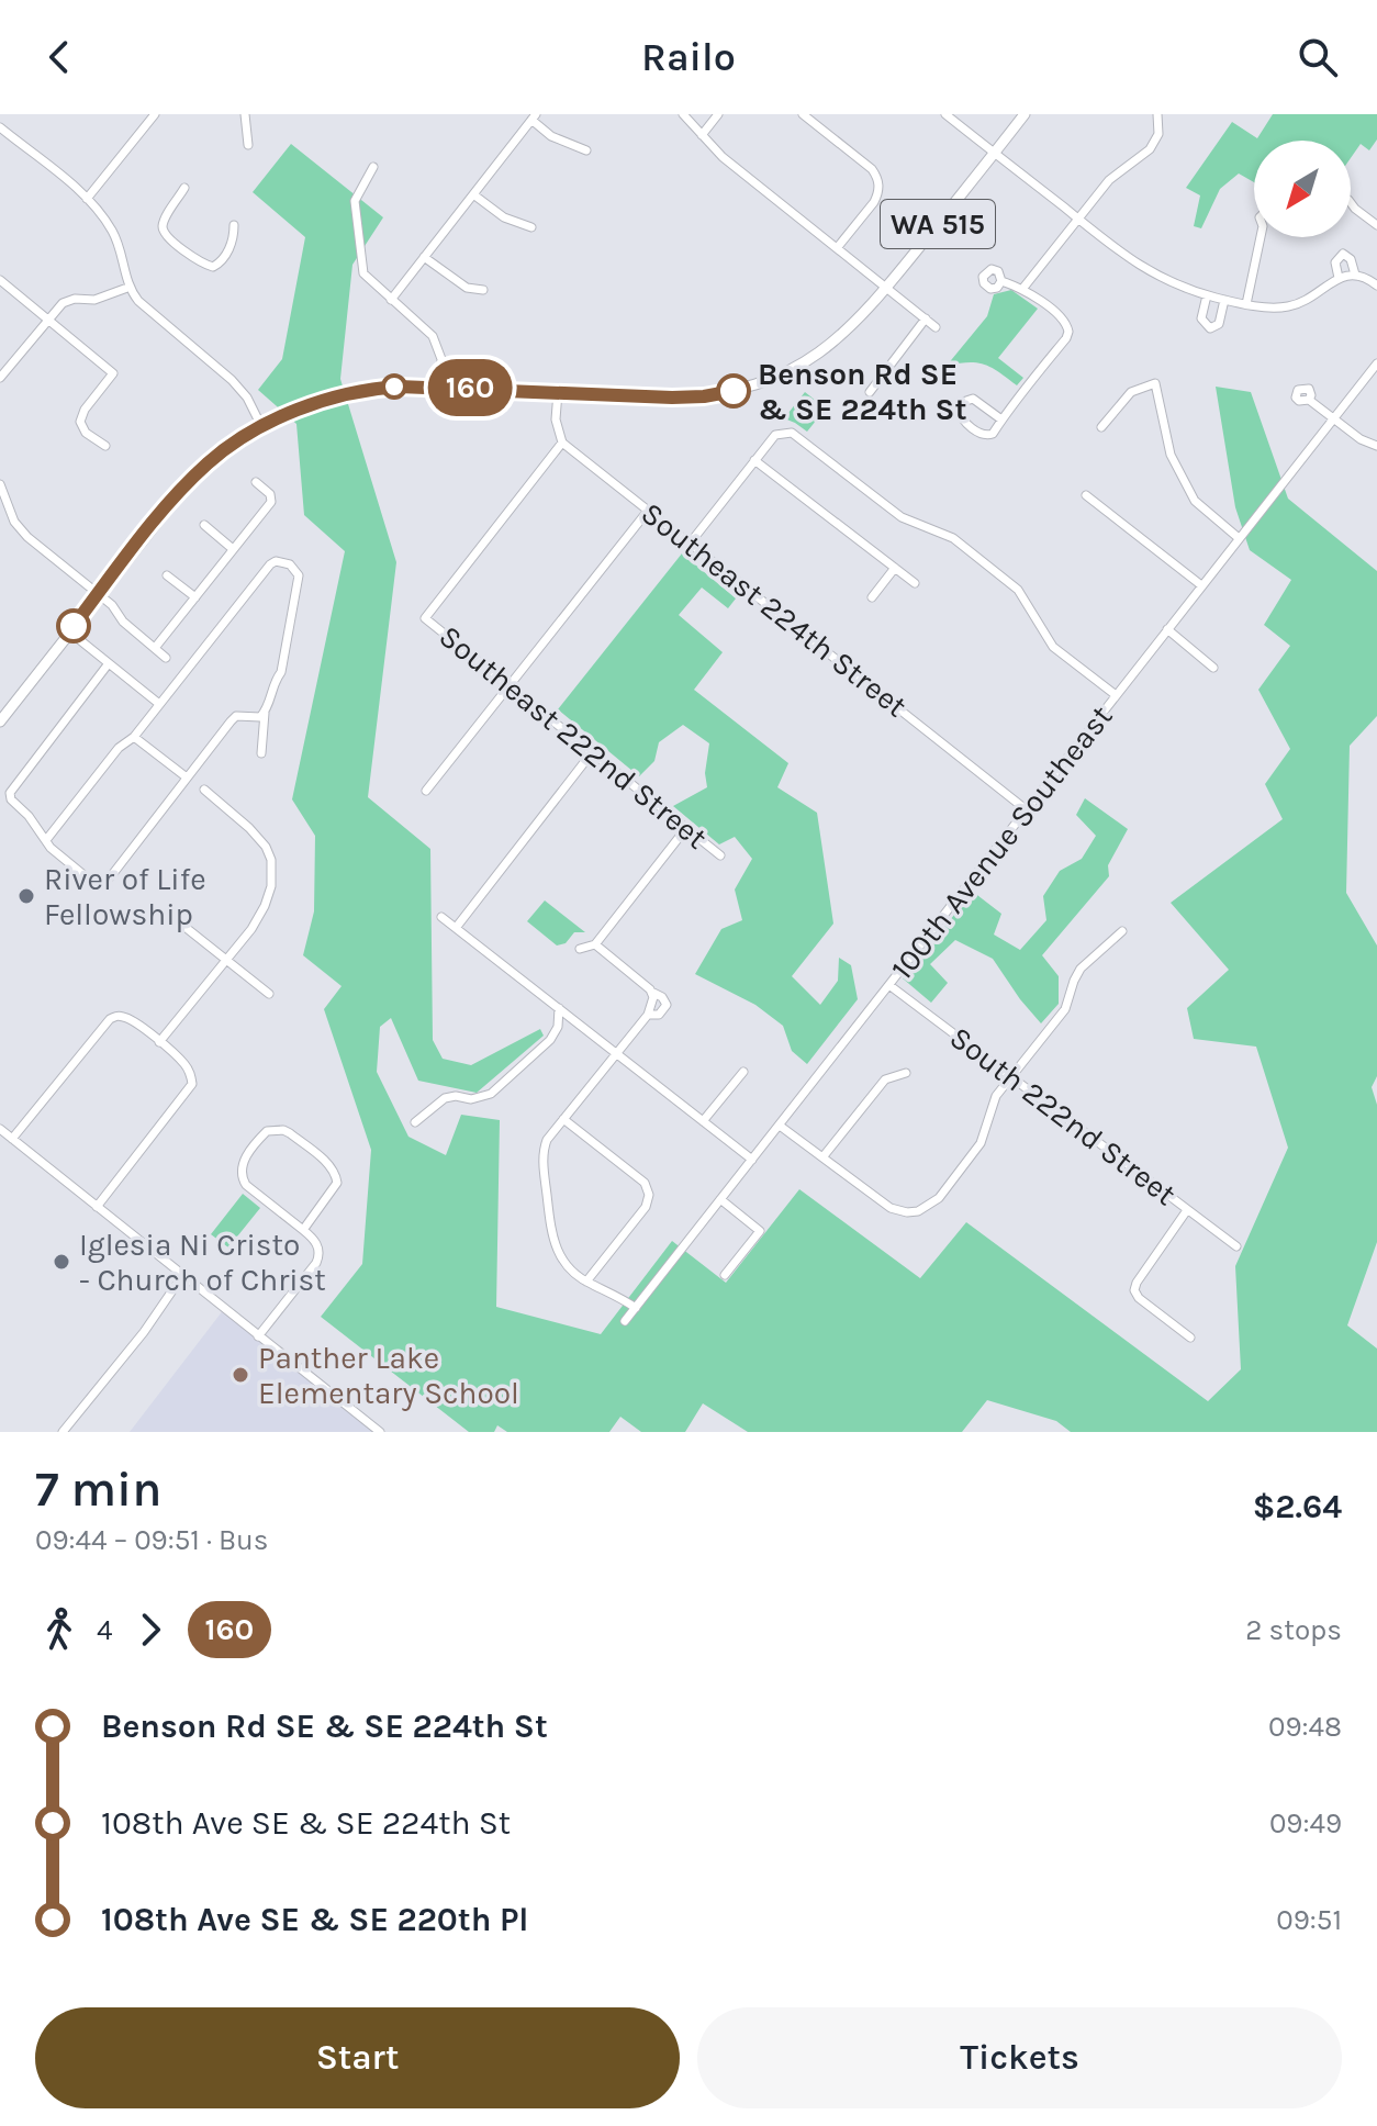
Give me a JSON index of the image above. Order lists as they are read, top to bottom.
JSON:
{
  "streets": {
    "main road": ["WA 515"],
    "street": [
      "Southeast 224th Street",
      "Southeast 222nd Street",
      "100th Avenue Southeast",
      "South 222nd Street"
    ]
  },
  "crossings": [
    ["Southeast 224th Street", "Southeast 222nd Street"],
    ["Southeast 224th Street", "100th Avenue Southeast"],
    ["100th Avenue Southeast", "South 222nd Street"]
  ],
  "places": [
    "Benson Rd SE & SE 224th St",
    "River of Life Fellowship",
    "Iglesia Ni Cristo - Church of Christ",
    "Panther Lake Elementary School"
  ],
  "lines": ["bus line 160"],
  "north": "bottom left",
  "page": {
    "header": "Railo",
    "on_map": "160",
    "heading": ["7 min", "09:44 – 09:51 · Bus", "$2.64"],
    "legs": ["4", "160", "2 stops"],
    "list": [
      {
        "name": "Benson Rd SE & SE 224th St",
        "value": "09:48"
      },
      {
        "name": "108th Ave SE & SE 224th St",
        "value": "09:49"
      },
      {
        "name": "108th Ave SE & SE 220th Pl",
        "value": "09:51"
      }
    ],
    "buttons": ["Start", "Tickets"]
  }
}
